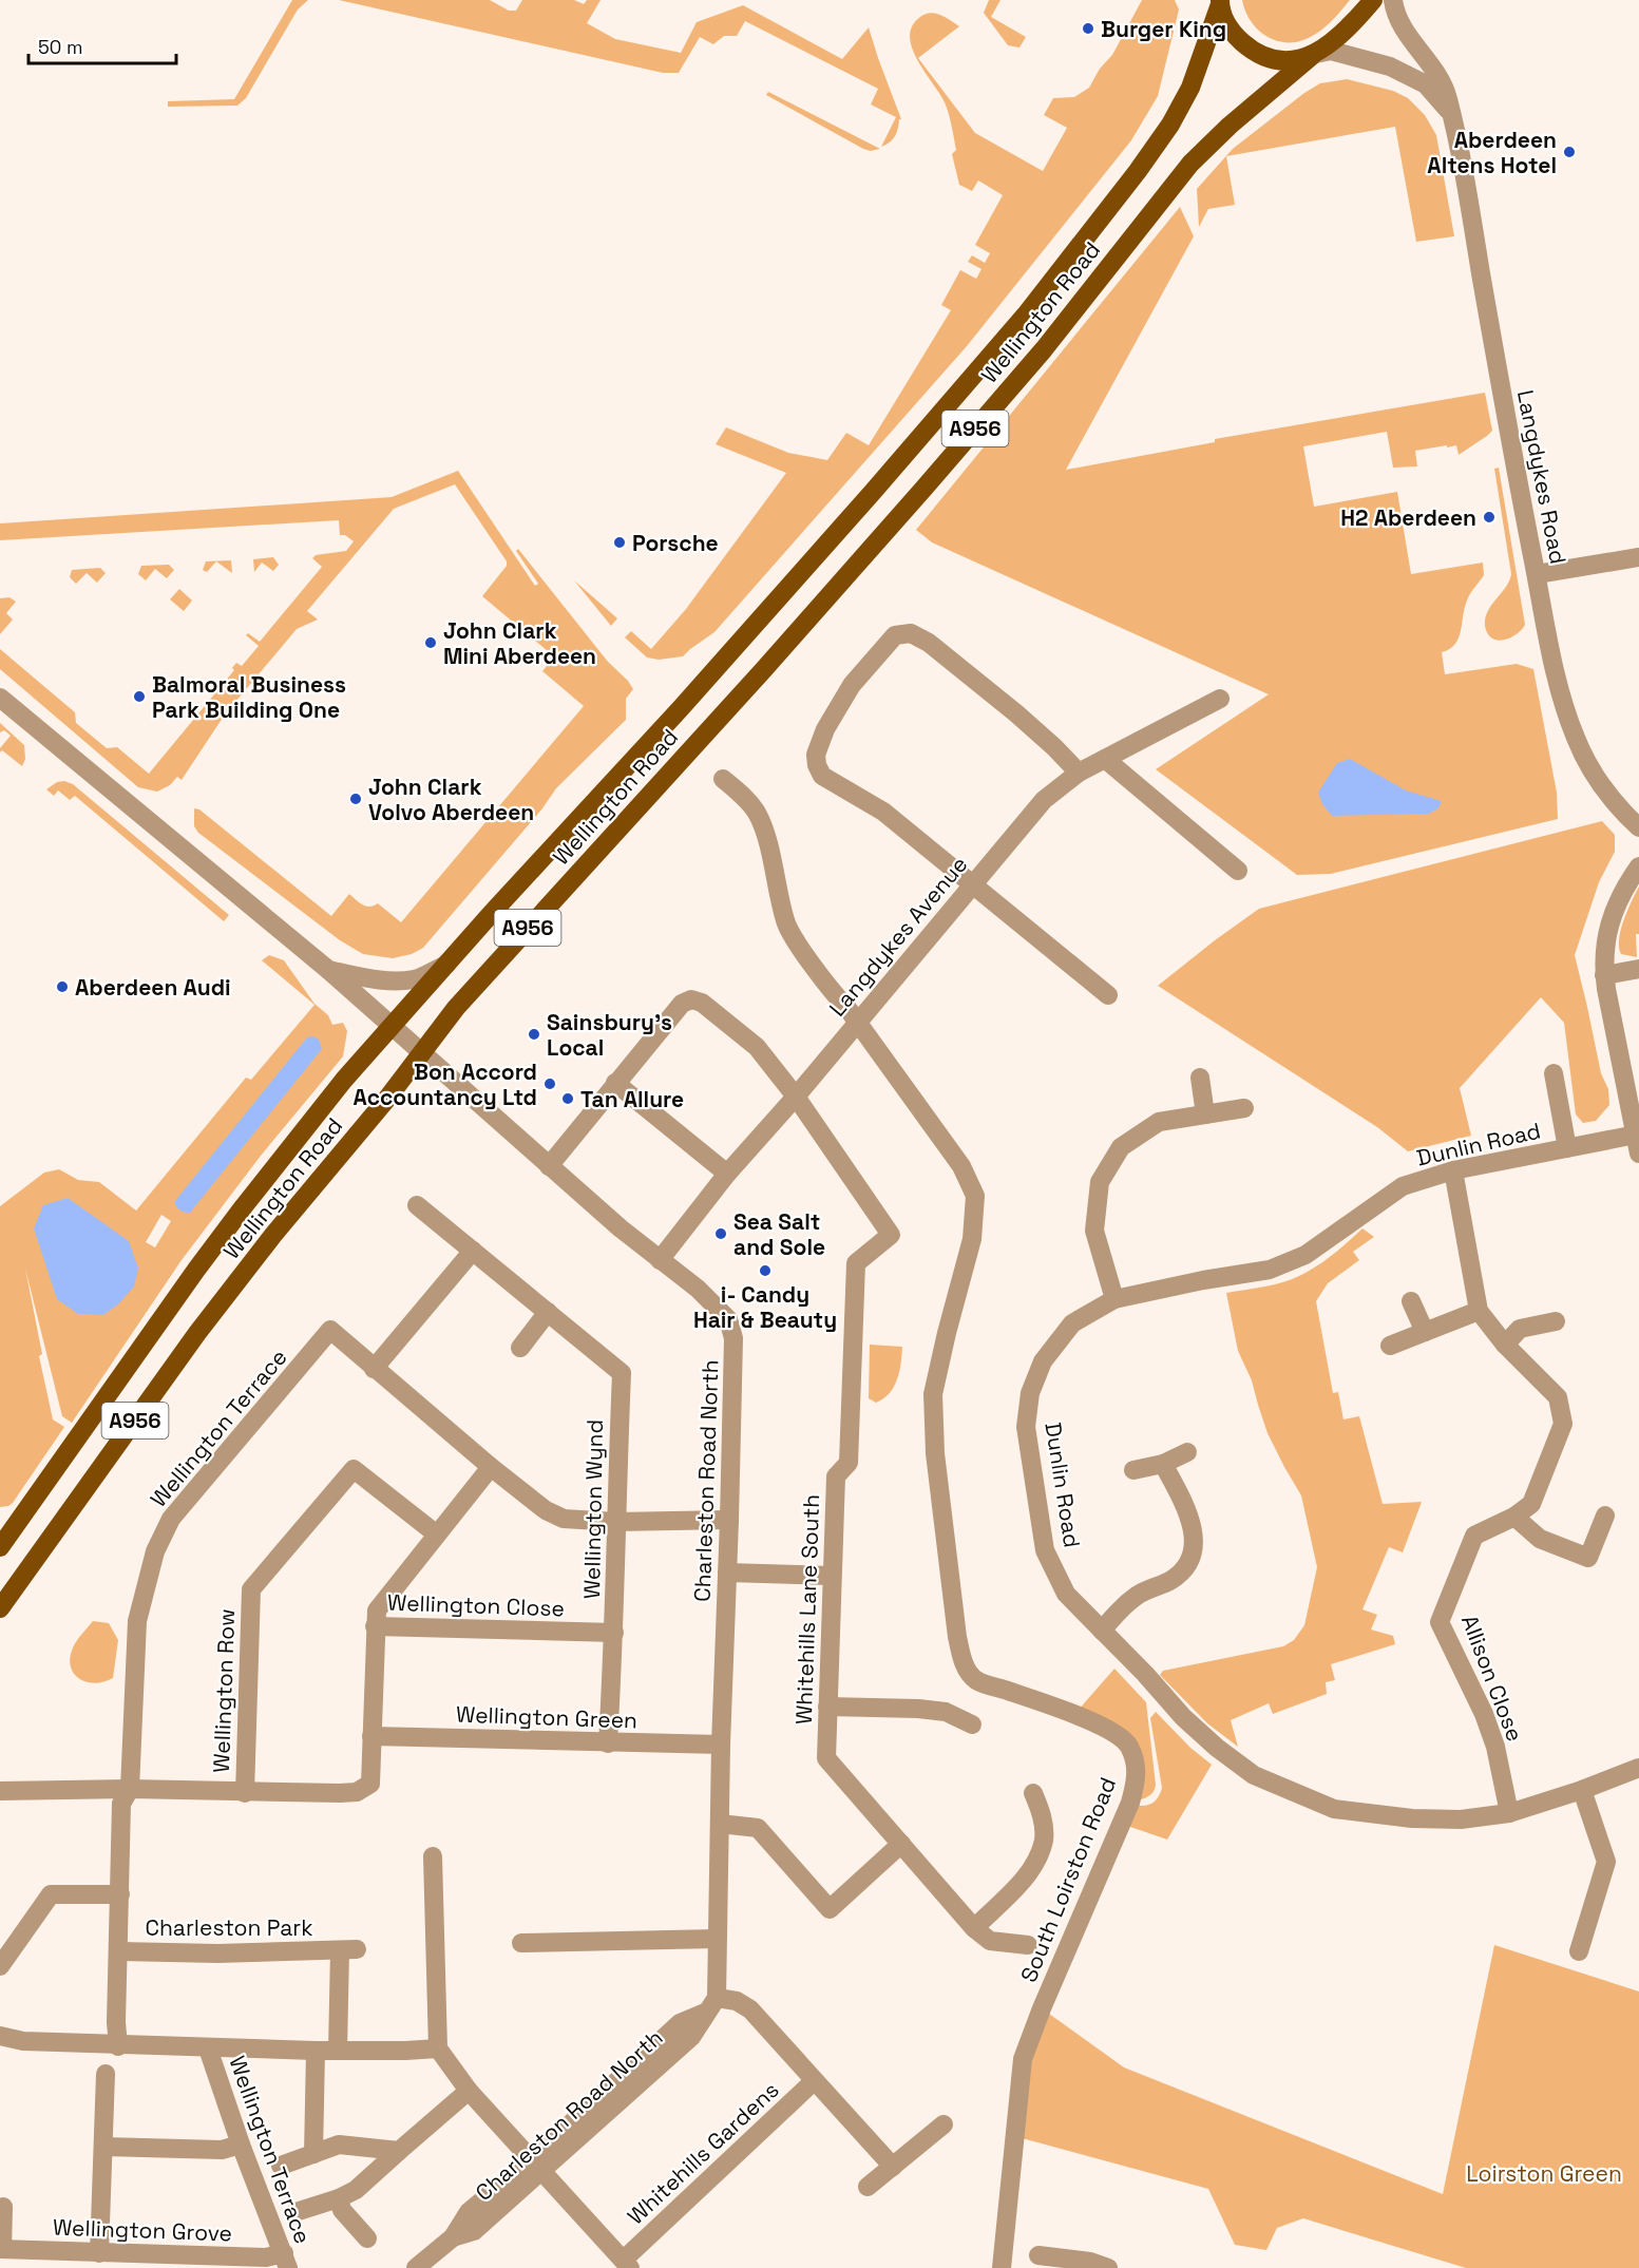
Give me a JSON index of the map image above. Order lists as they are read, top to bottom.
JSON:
{
  "streets": {
    "main road": ["Wellington Road", "A956"],
    "street": [
      "Langdykes Road",
      "Langdykes Avenue",
      "Dunlin Road",
      "Wellington Terrace",
      "Charleston Road North",
      "Wellington Wynd",
      "Wellington Close",
      "Whitehills Lane South",
      "Allison Close",
      "Wellington Row",
      "Wellington Green",
      "South Loirston Road",
      "Charleston Park",
      "Whitehills Gardens",
      "Wellington Grove"
    ]
  },
  "crossings": [
    ["Wellington Road", "A956"],
    ["Wellington Road", "Charleston Road North"],
    ["Langdykes Avenue", "Charleston Road North"],
    ["Langdykes Avenue", "Whitehills Lane South"],
    ["Langdykes Avenue", "South Loirston Road"],
    ["Dunlin Road", "Allison Close"],
    ["Wellington Terrace", "Charleston Road North"],
    ["Wellington Terrace", "Wellington Wynd"],
    ["Wellington Terrace", "Charleston Park"],
    ["Wellington Terrace", "Wellington Grove"],
    ["Charleston Road North", "Wellington Green"],
    ["Charleston Road North", "Whitehills Gardens"],
    ["Wellington Wynd", "Wellington Close"],
    ["Wellington Wynd", "Wellington Green"]
  ],
  "parks": ["Loirston Green"],
  "places": [
    "Burger King",
    "Aberdeen Altens Hotel",
    "H2 Aberdeen",
    "Porsche",
    "John Clark Mini Aberdeen",
    "Balmoral Business Park Building One",
    "John Clark Volvo Aberdeen",
    "Aberdeen Audi",
    "Sainsbury's Local",
    "Bon Accord Accountancy Ltd",
    "Tan Allure",
    "Sea Salt and Sole",
    "i- Candy Hair & Beauty"
  ],
  "scale_bar": "50 m"
}
